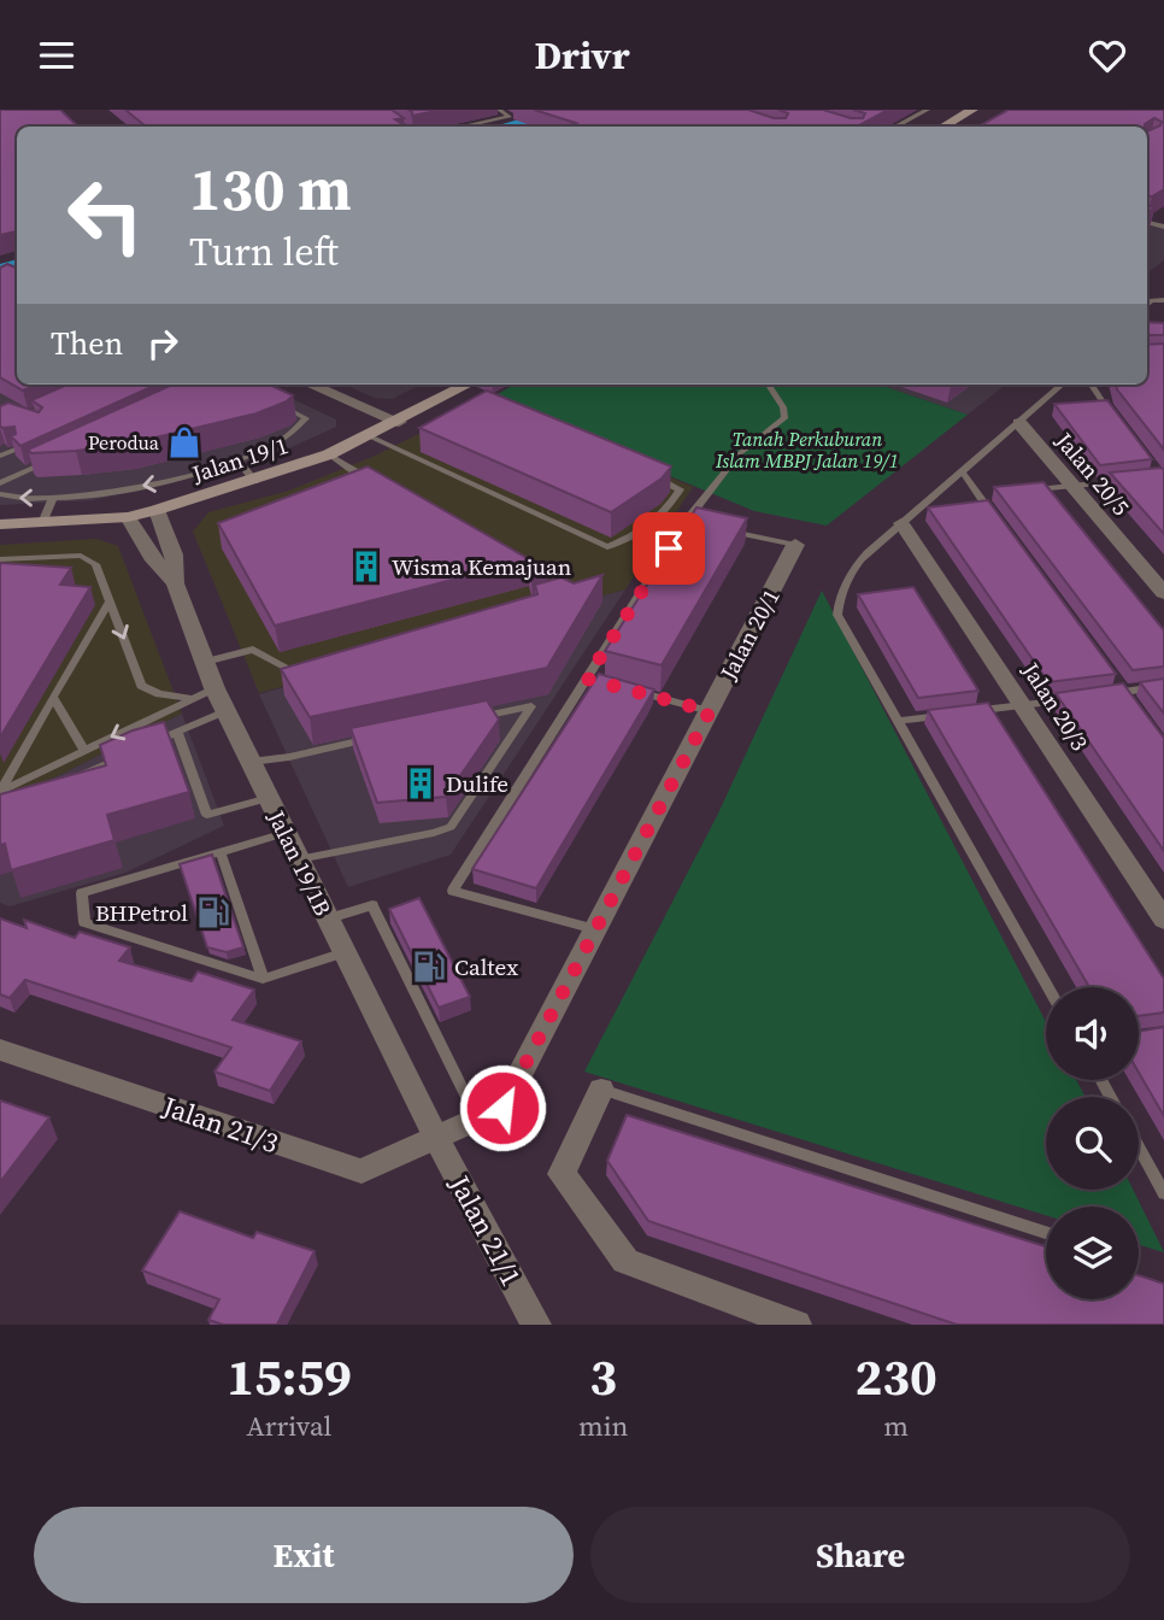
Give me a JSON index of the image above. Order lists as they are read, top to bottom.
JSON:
{
  "streets": {
    "main road": ["Jalan 19/1"],
    "street": [
      "Jalan 20/5",
      "Jalan 20/1",
      "Jalan 20/3",
      "Jalan 19/1B",
      "Jalan 21/3",
      "Jalan 21/1"
    ]
  },
  "crossings": [
    ["Jalan 19/1", "Jalan 19/1B"],
    ["Jalan 20/1", "Jalan 19/1B"],
    ["Jalan 20/1", "Jalan 21/3"],
    ["Jalan 20/1", "Jalan 21/1"],
    ["Jalan 19/1B", "Jalan 21/3"],
    ["Jalan 19/1B", "Jalan 21/1"],
    ["Jalan 21/3", "Jalan 21/1"]
  ],
  "parks": ["Tanah Perkuburan Islam MBPJ Jalan 19/1"],
  "places": {
    "shop": ["Perodua"],
    "building": ["Wisma Kemajuan", "Dulife"],
    "fuel station": ["BHPetrol", "Caltex"]
  },
  "page": {
    "header": "Drivr",
    "turn": ["130 m", "Turn left"],
    "then": "Then",
    "eta": [
      "15:59",
      "Arrival",
      "3",
      "min",
      "230",
      "m"
    ],
    "buttons": ["Exit", "Share"]
  }
}
